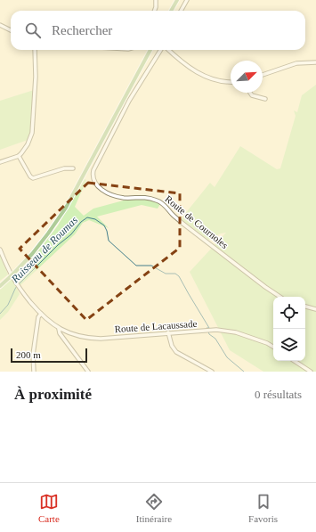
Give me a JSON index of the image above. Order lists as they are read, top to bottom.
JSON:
{
  "streets": {
    "street": ["Route de Cournoles", "Route de Lacaussade"]
  },
  "water": ["Ruisseau de Roumas"],
  "scale_bar": "200 m",
  "north": "top right",
  "page": {
    "search": "Rechercher",
    "scale": "200 m",
    "heading": ["À proximité", "0 résultats"],
    "nav": ["Carte", "Itinéraire", "Favoris"]
  }
}
